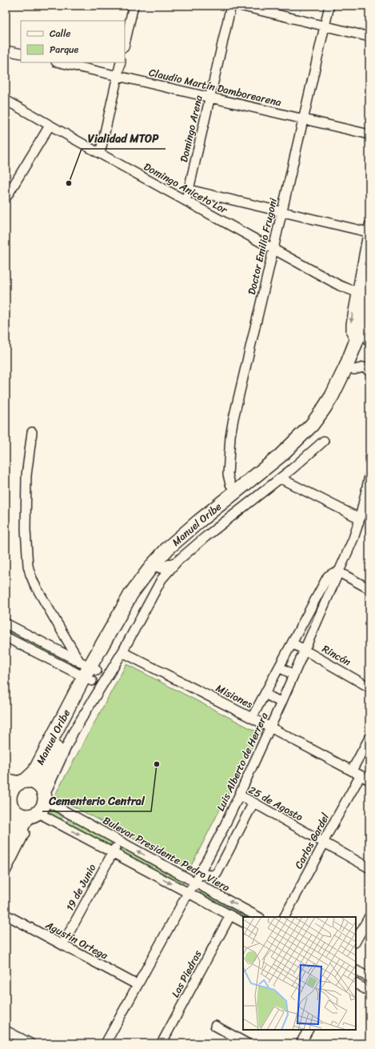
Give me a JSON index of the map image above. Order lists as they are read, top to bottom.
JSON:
{
  "streets": {
    "highway": ["Manuel Oribe"],
    "street": [
      "Claudio Martín Damborearena",
      "Domingo Arena",
      "Domingo Aniceto Lor",
      "Doctor Emilio Frugoni",
      "Rincón",
      "Misiones",
      "Luis Alberto de Herrera",
      "25 de Agosto",
      "Carlos Gardel",
      "Bulevar Presidente Pedro Viera",
      "19 de Junio",
      "Agustín Ortega",
      "Las Piedras"
    ]
  },
  "crossings": [
    ["Claudio Martín Damborearena", "Domingo Arena"],
    ["Claudio Martín Damborearena", "Doctor Emilio Frugoni"],
    ["Domingo Arena", "Domingo Aniceto Lor"],
    ["Domingo Aniceto Lor", "Doctor Emilio Frugoni"],
    ["Doctor Emilio Frugoni", "Manuel Oribe"],
    ["Manuel Oribe", "Misiones"],
    ["Manuel Oribe", "Bulevar Presidente Pedro Viera"],
    ["Rincón", "Luis Alberto de Herrera"],
    ["Misiones", "Luis Alberto de Herrera"],
    ["Misiones", "Carlos Gardel"],
    ["Luis Alberto de Herrera", "25 de Agosto"],
    ["Luis Alberto de Herrera", "Bulevar Presidente Pedro Viera"],
    ["Luis Alberto de Herrera", "Agustín Ortega"],
    ["25 de Agosto", "Carlos Gardel"],
    ["Bulevar Presidente Pedro Viera", "19 de Junio"],
    ["19 de Junio", "Agustín Ortega"]
  ],
  "places": ["Vialidad MTOP", "Cementerio Central"],
  "legend": ["Calle", "Parque"]
}
